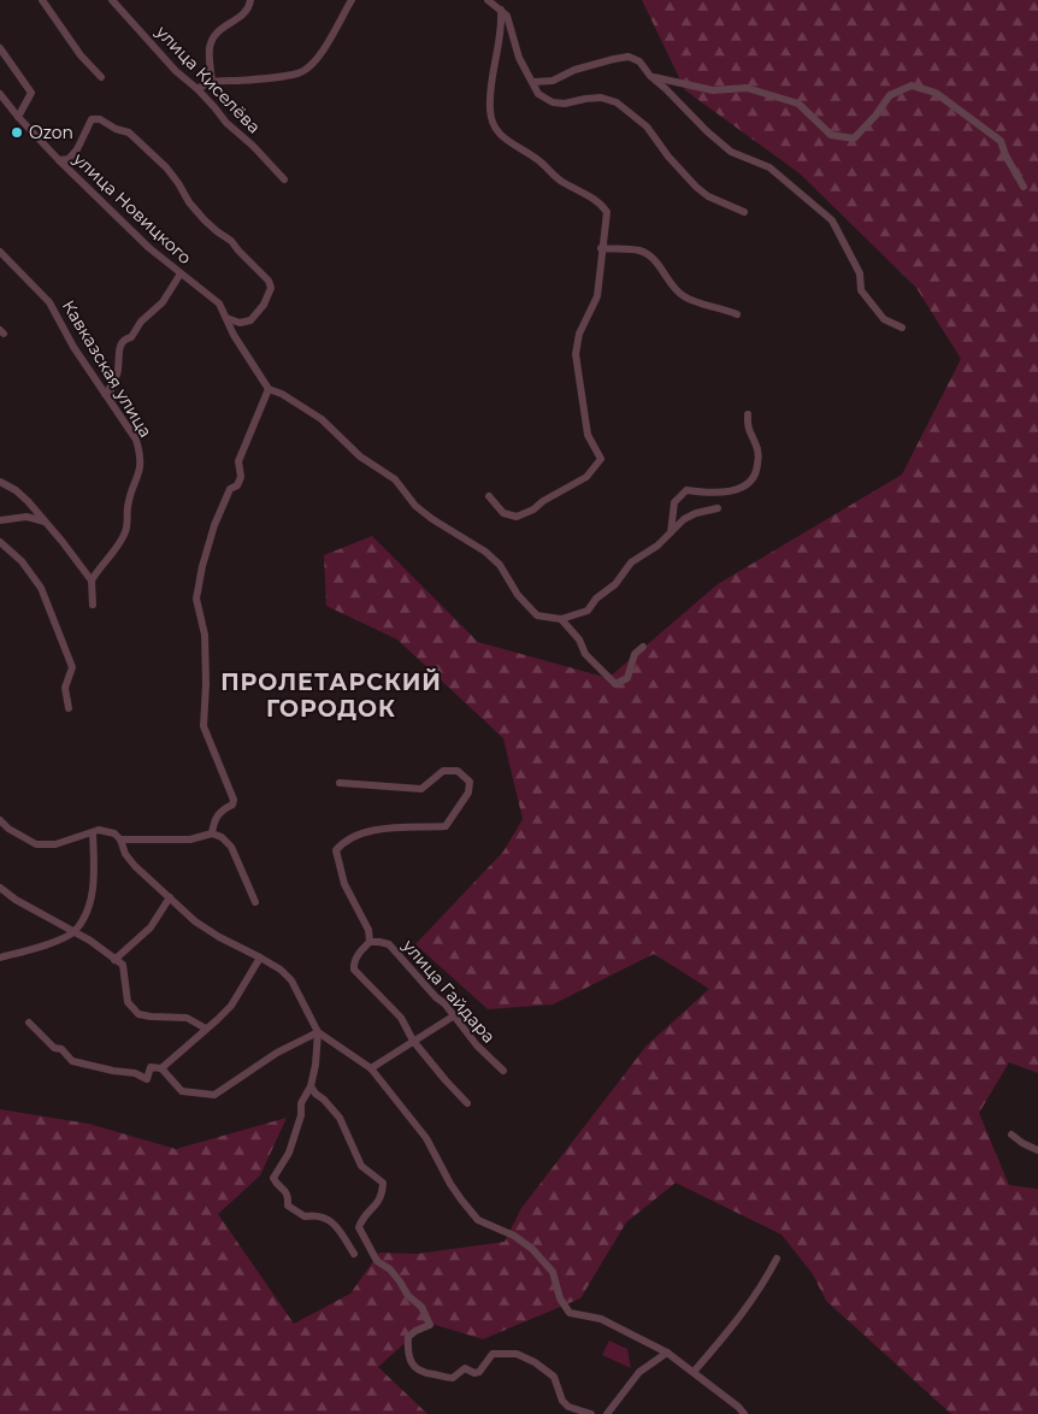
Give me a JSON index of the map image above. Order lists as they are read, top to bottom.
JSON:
{
  "streets": {
    "street": [
      "улица Киселёва",
      "улица Новицкого",
      "Кавказская улица",
      "улица Гайдара"
    ]
  },
  "districts": ["ПРОЛЕТАРСКИЙ ГОРОДОК"],
  "places": ["Ozon"]
}
